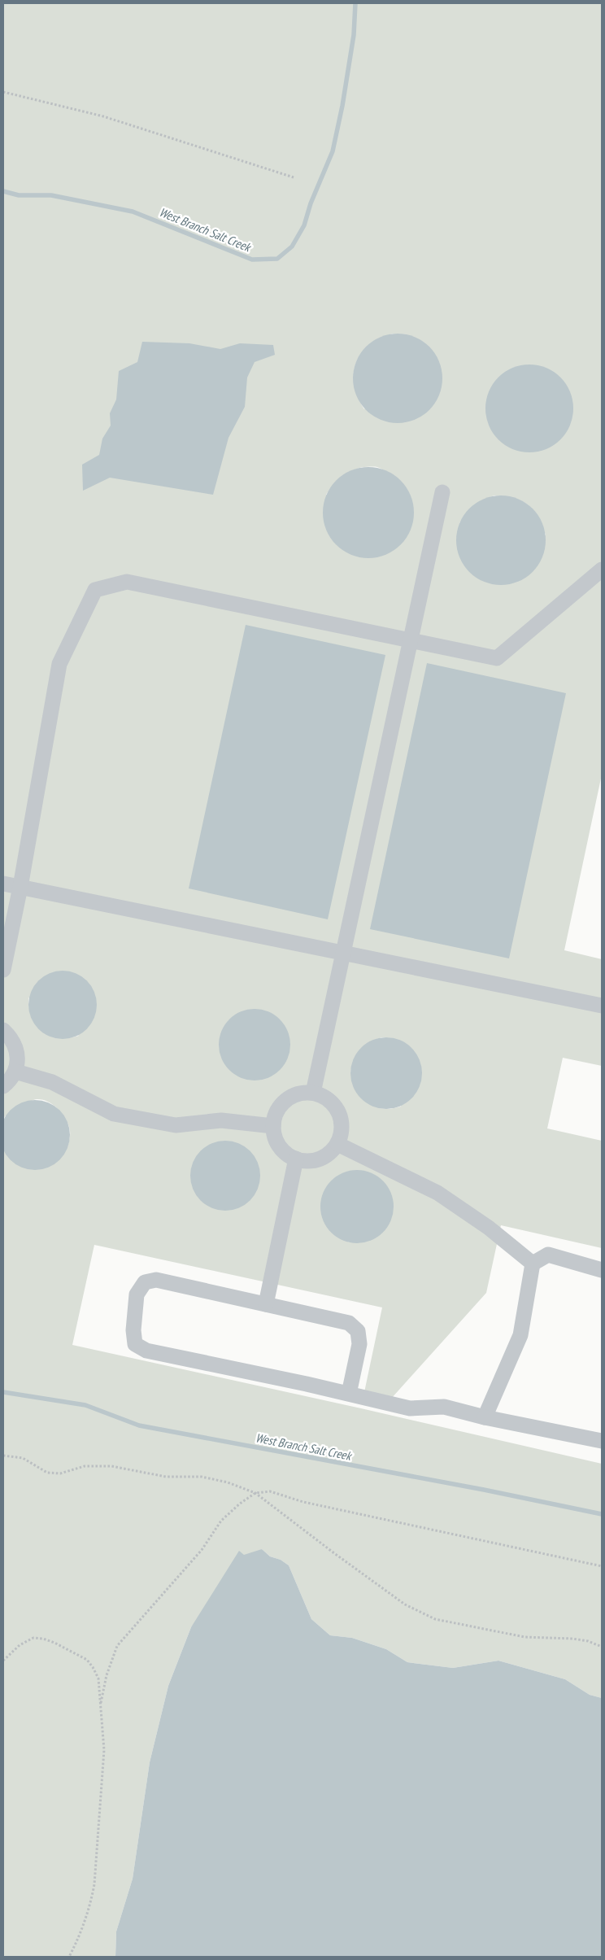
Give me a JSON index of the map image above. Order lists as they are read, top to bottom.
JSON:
{
  "water": ["West Branch Salt Creek"]
}
